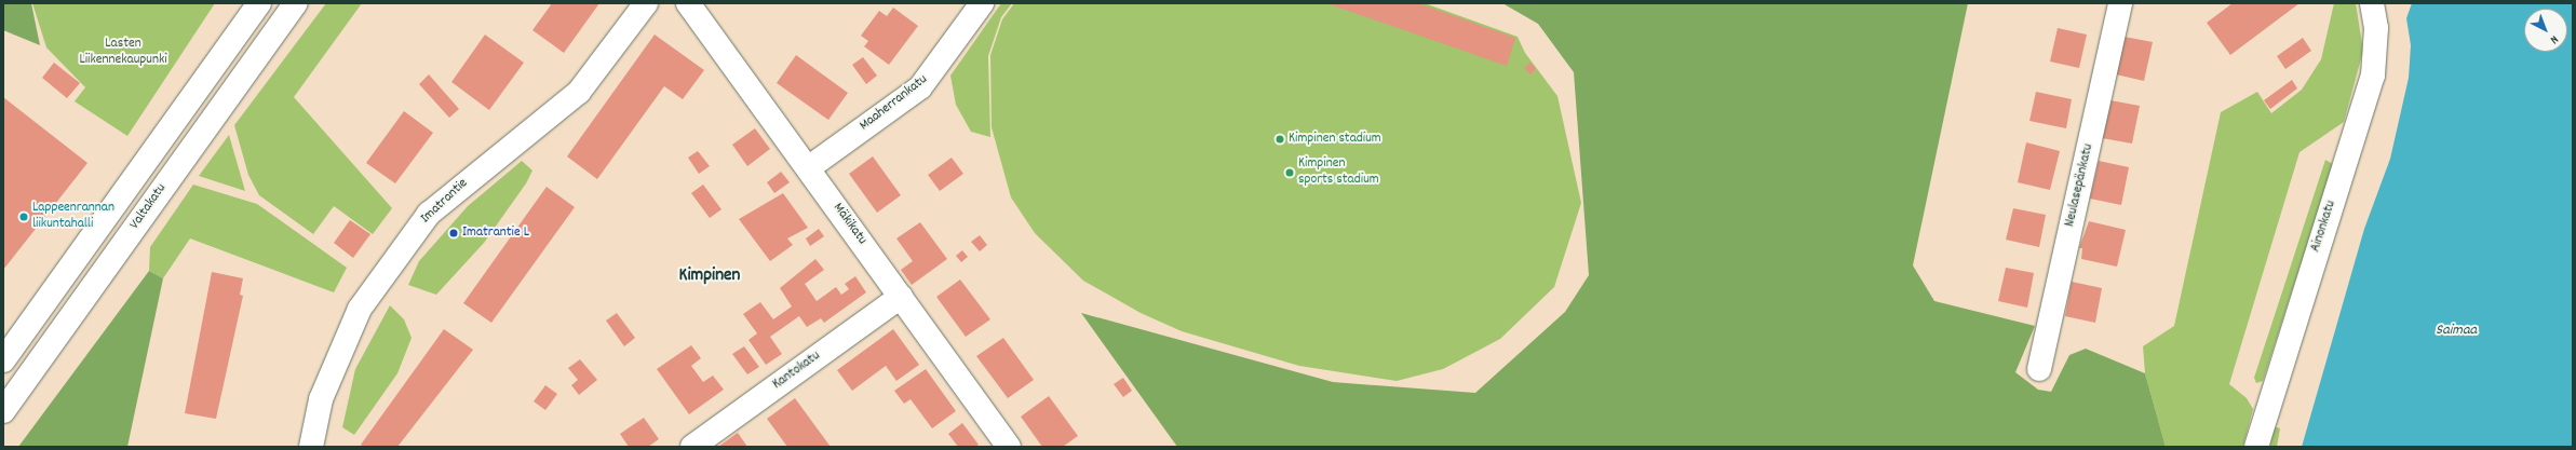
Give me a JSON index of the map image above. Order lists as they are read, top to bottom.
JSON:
{
  "streets": {
    "street": [
      "Maaherrankatu",
      "Neulasepänkatu",
      "Imatrantie",
      "Valtakatu",
      "Mäkikatu",
      "Ainonkatu",
      "Kantokatu"
    ]
  },
  "crossings": [
    ["Maaherrankatu", "Mäkikatu"],
    ["Mäkikatu", "Kantokatu"]
  ],
  "districts": ["Kimpinen"],
  "water": ["Saimaa"],
  "parks": ["Lasten Liikennekaupunki"],
  "places": [
    "Kimpinen stadium",
    "Kimpinen sports stadium",
    "Lappeenrannan liikuntahalli",
    "Imatrantie L"
  ],
  "north": "bottom right"
}
